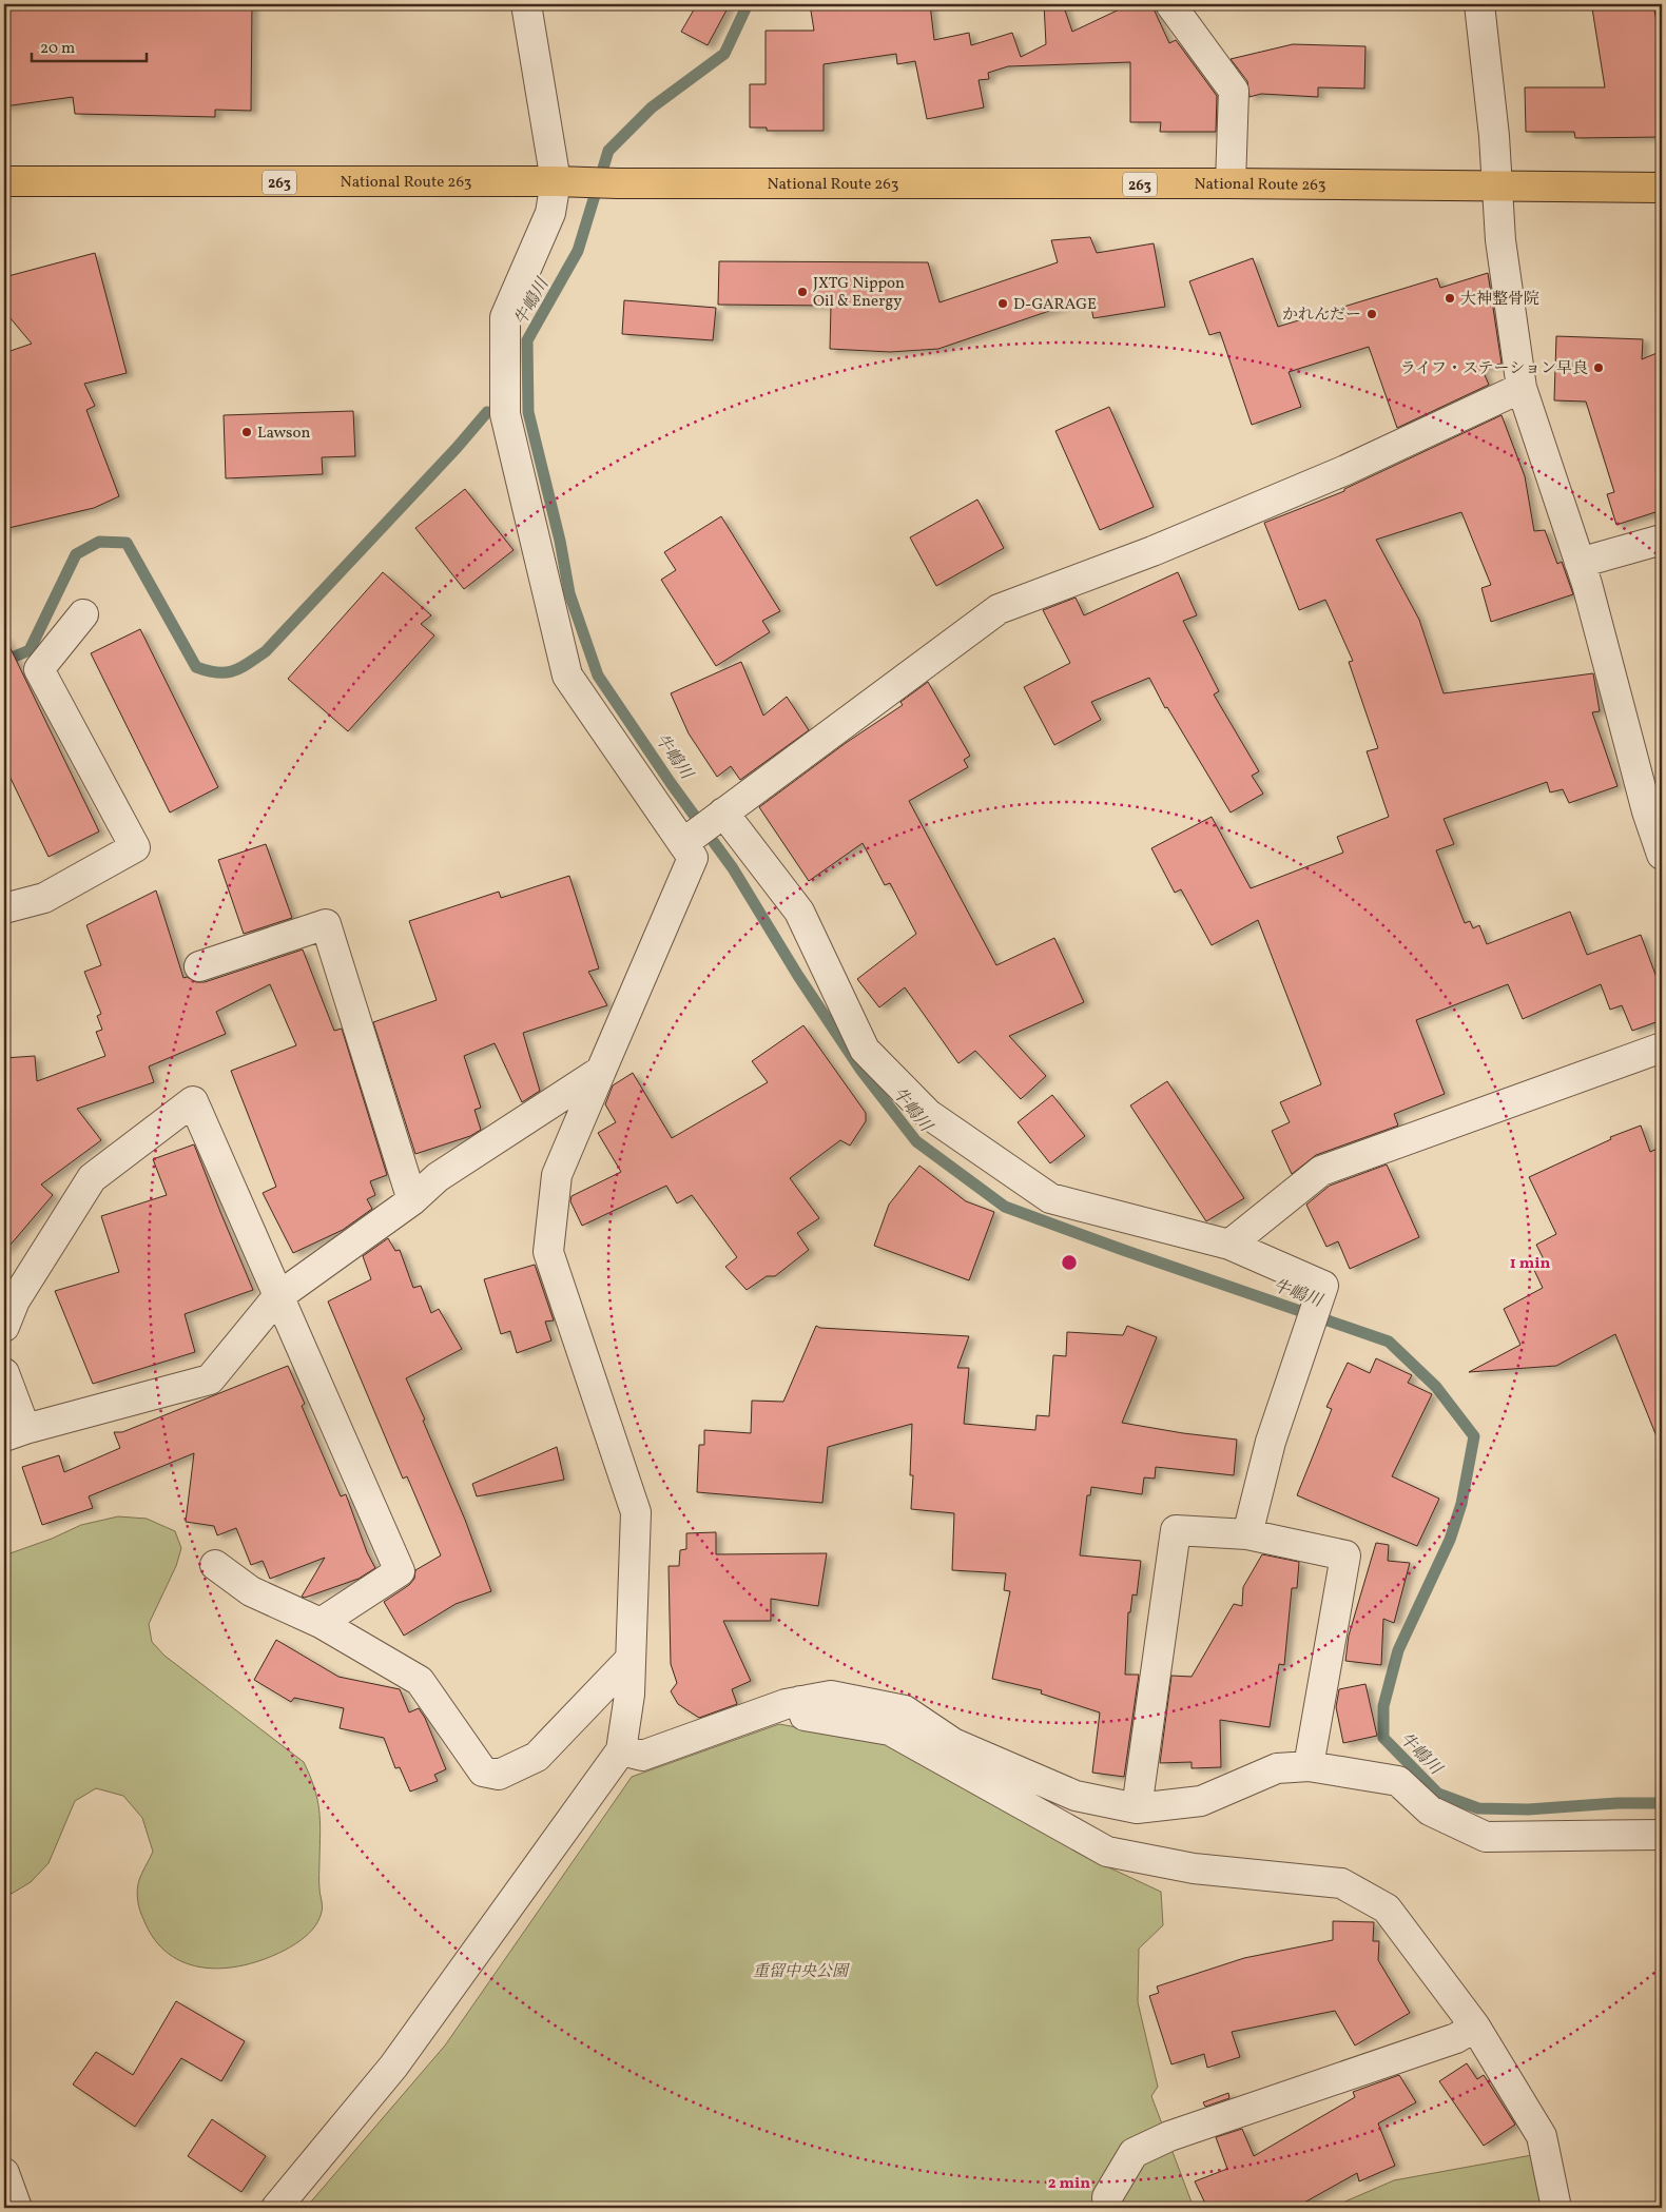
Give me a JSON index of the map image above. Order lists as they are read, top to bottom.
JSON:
{
  "streets": {
    "highway": ["263", "National Route 263"]
  },
  "water": ["牛嶋川"],
  "parks": ["重留中央公園"],
  "places": [
    "JXTG Nippon Oil & Energy",
    "大神整骨院",
    "D-GARAGE",
    "かれんだー",
    "ライフ・ステーション早良",
    "Lawson"
  ],
  "scale_bar": "20 m",
  "rings": ["1 min", "2 min"]
}
